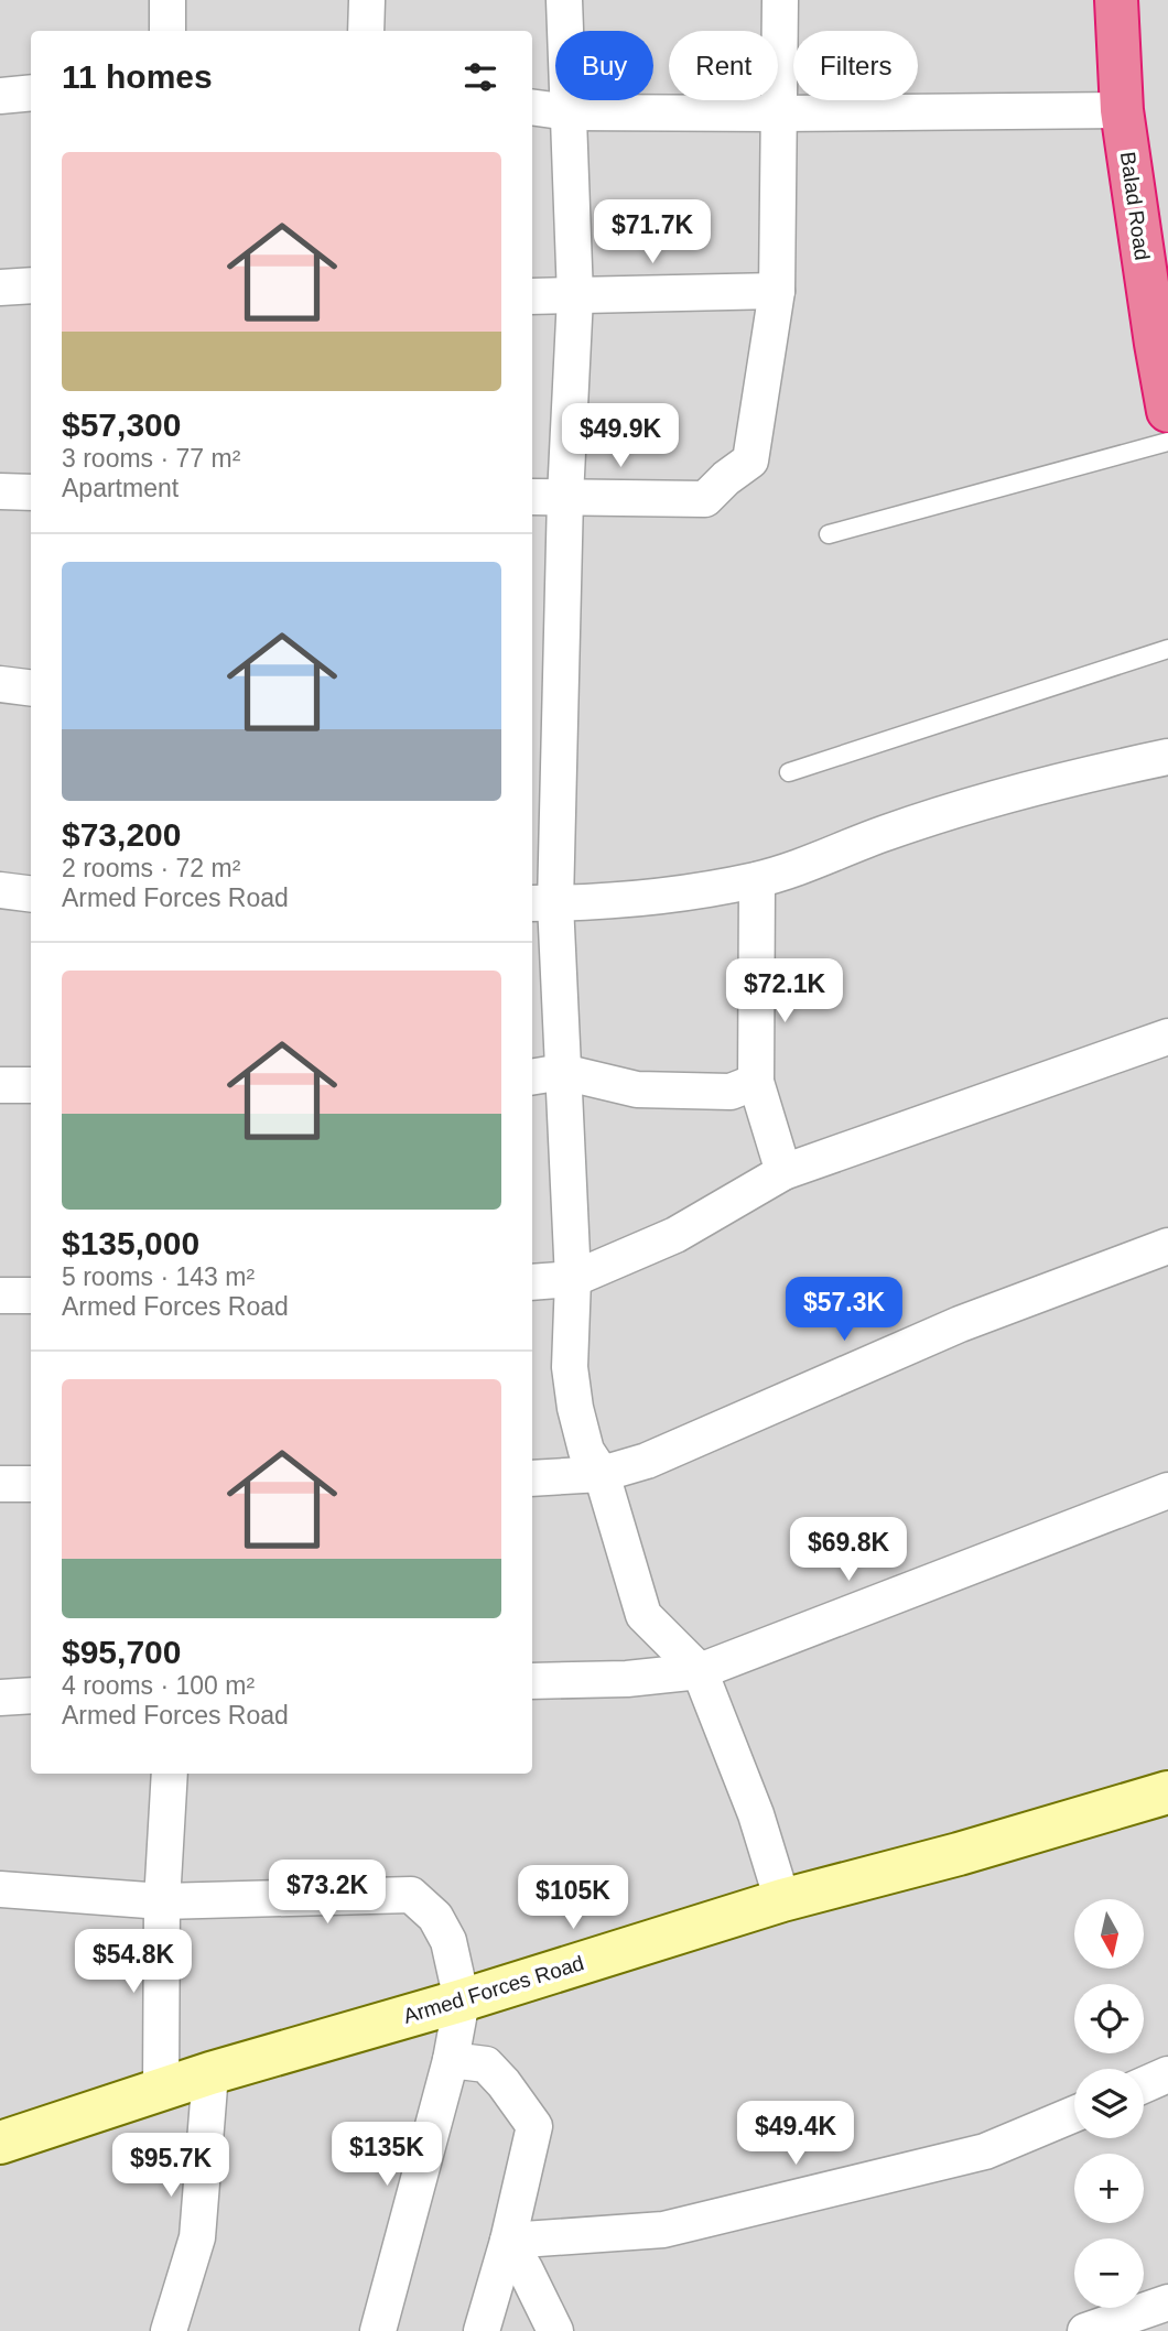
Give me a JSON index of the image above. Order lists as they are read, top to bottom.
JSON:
{
  "streets": {
    "highway": ["Balad Road"],
    "street": ["Armed Forces Road"]
  },
  "north": "bottom",
  "page": {
    "chip": ["Buy", "Rent", "Filters"],
    "heading": "11 homes",
    "list": [
      {
        "name": "$57,300",
        "note": "3 rooms · 77 m² · Apartment"
      },
      {
        "name": "$73,200",
        "note": "2 rooms · 72 m² · Armed Forces Road"
      },
      {
        "name": "$135,000",
        "note": "5 rooms · 143 m² · Armed Forces Road"
      },
      {
        "name": "$95,700",
        "note": "4 rooms · 100 m² · Armed Forces Road"
      }
    ],
    "price": [
      "$71.7K",
      "$49.9K",
      "$72.1K",
      "$57.3K",
      "$69.8K",
      "$73.2K",
      "$105K",
      "$54.8K",
      "$49.4K",
      "$135K",
      "$95.7K"
    ],
    "map_buttons": ["+", "−"]
  }
}
